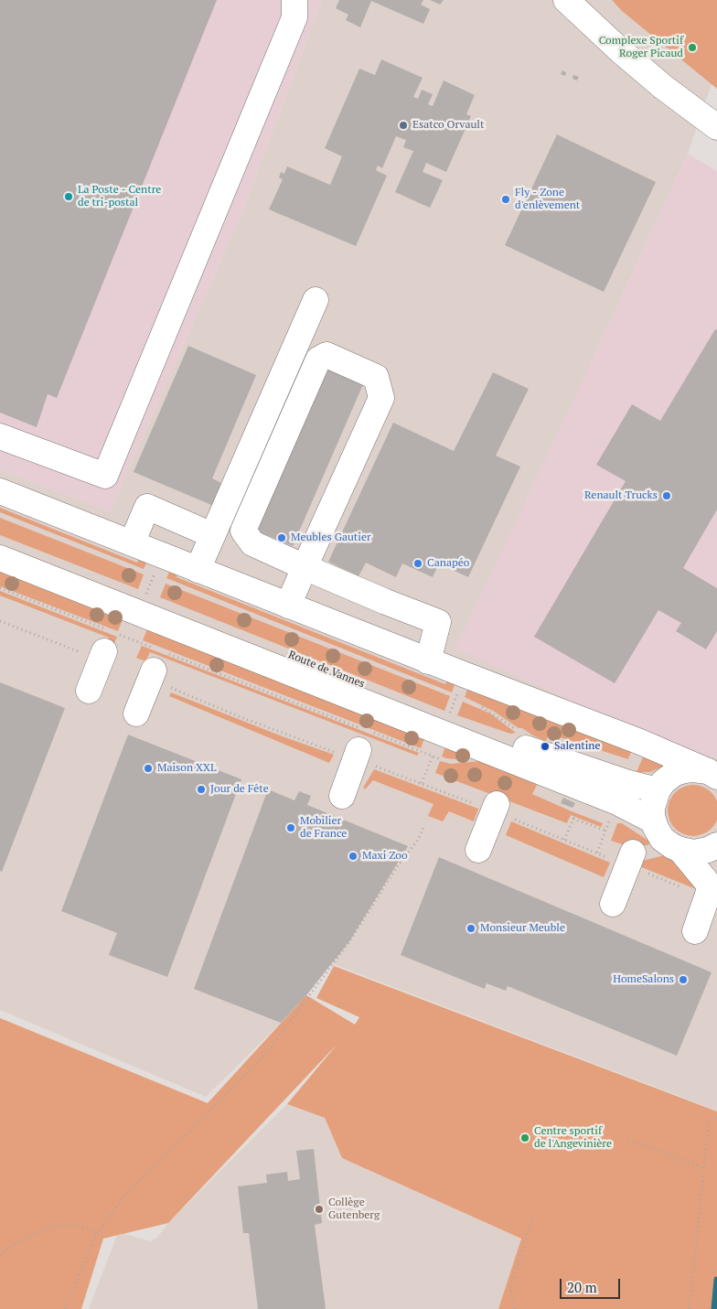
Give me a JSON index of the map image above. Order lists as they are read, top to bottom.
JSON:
{
  "streets": {
    "main road": ["Route de Vannes"]
  },
  "places": [
    "Complexe Sportif Roger Picaud",
    "Esatco Orvault",
    "La Poste - Centre de tri-postal",
    "Fly - Zone d'enlèvement",
    "Renault Trucks",
    "Meubles Gautier",
    "Canapéo",
    "Salentine",
    "Maison XXL",
    "Jour de Fête",
    "Mobilier de France",
    "Maxi Zoo",
    "Monsieur Meuble",
    "HomeSalons",
    "Centre sportif de l'Angevinière",
    "Collège Gutenberg"
  ],
  "scale_bar": "20 m"
}
